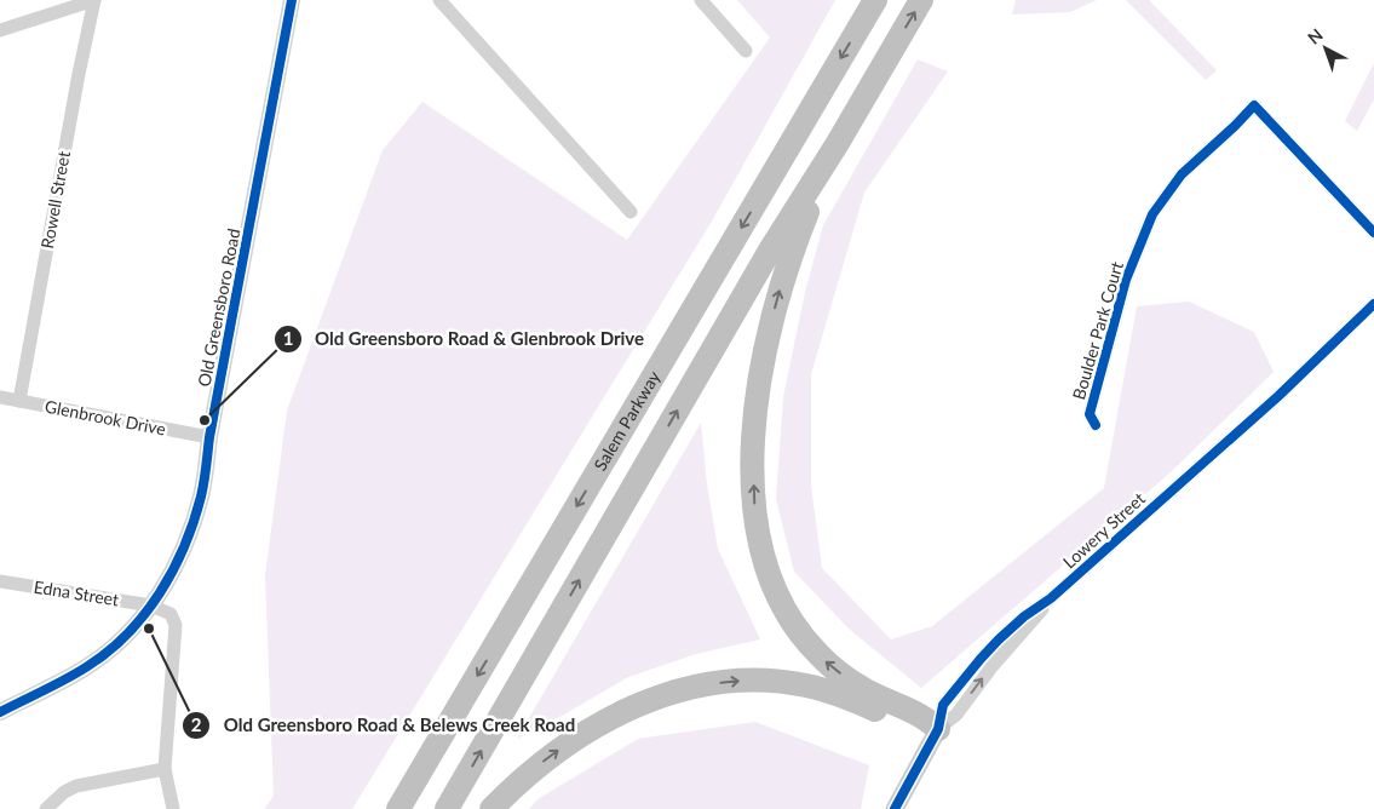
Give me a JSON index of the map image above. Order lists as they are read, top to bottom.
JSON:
{
  "streets": {
    "highway": ["Salem Parkway"],
    "main road": ["Lowery Street"],
    "street": [
      "Rowell Street",
      "Old Greensboro Road",
      "Boulder Park Court",
      "Glenbrook Drive",
      "Edna Street"
    ]
  },
  "crossings": [
    ["Rowell Street", "Glenbrook Drive"],
    ["Old Greensboro Road", "Glenbrook Drive"],
    ["Old Greensboro Road", "Edna Street"]
  ],
  "places": ["Old Greensboro Road & Glenbrook Drive", "Old Greensboro Road & Belews Creek Road"],
  "north": "top left"
}
